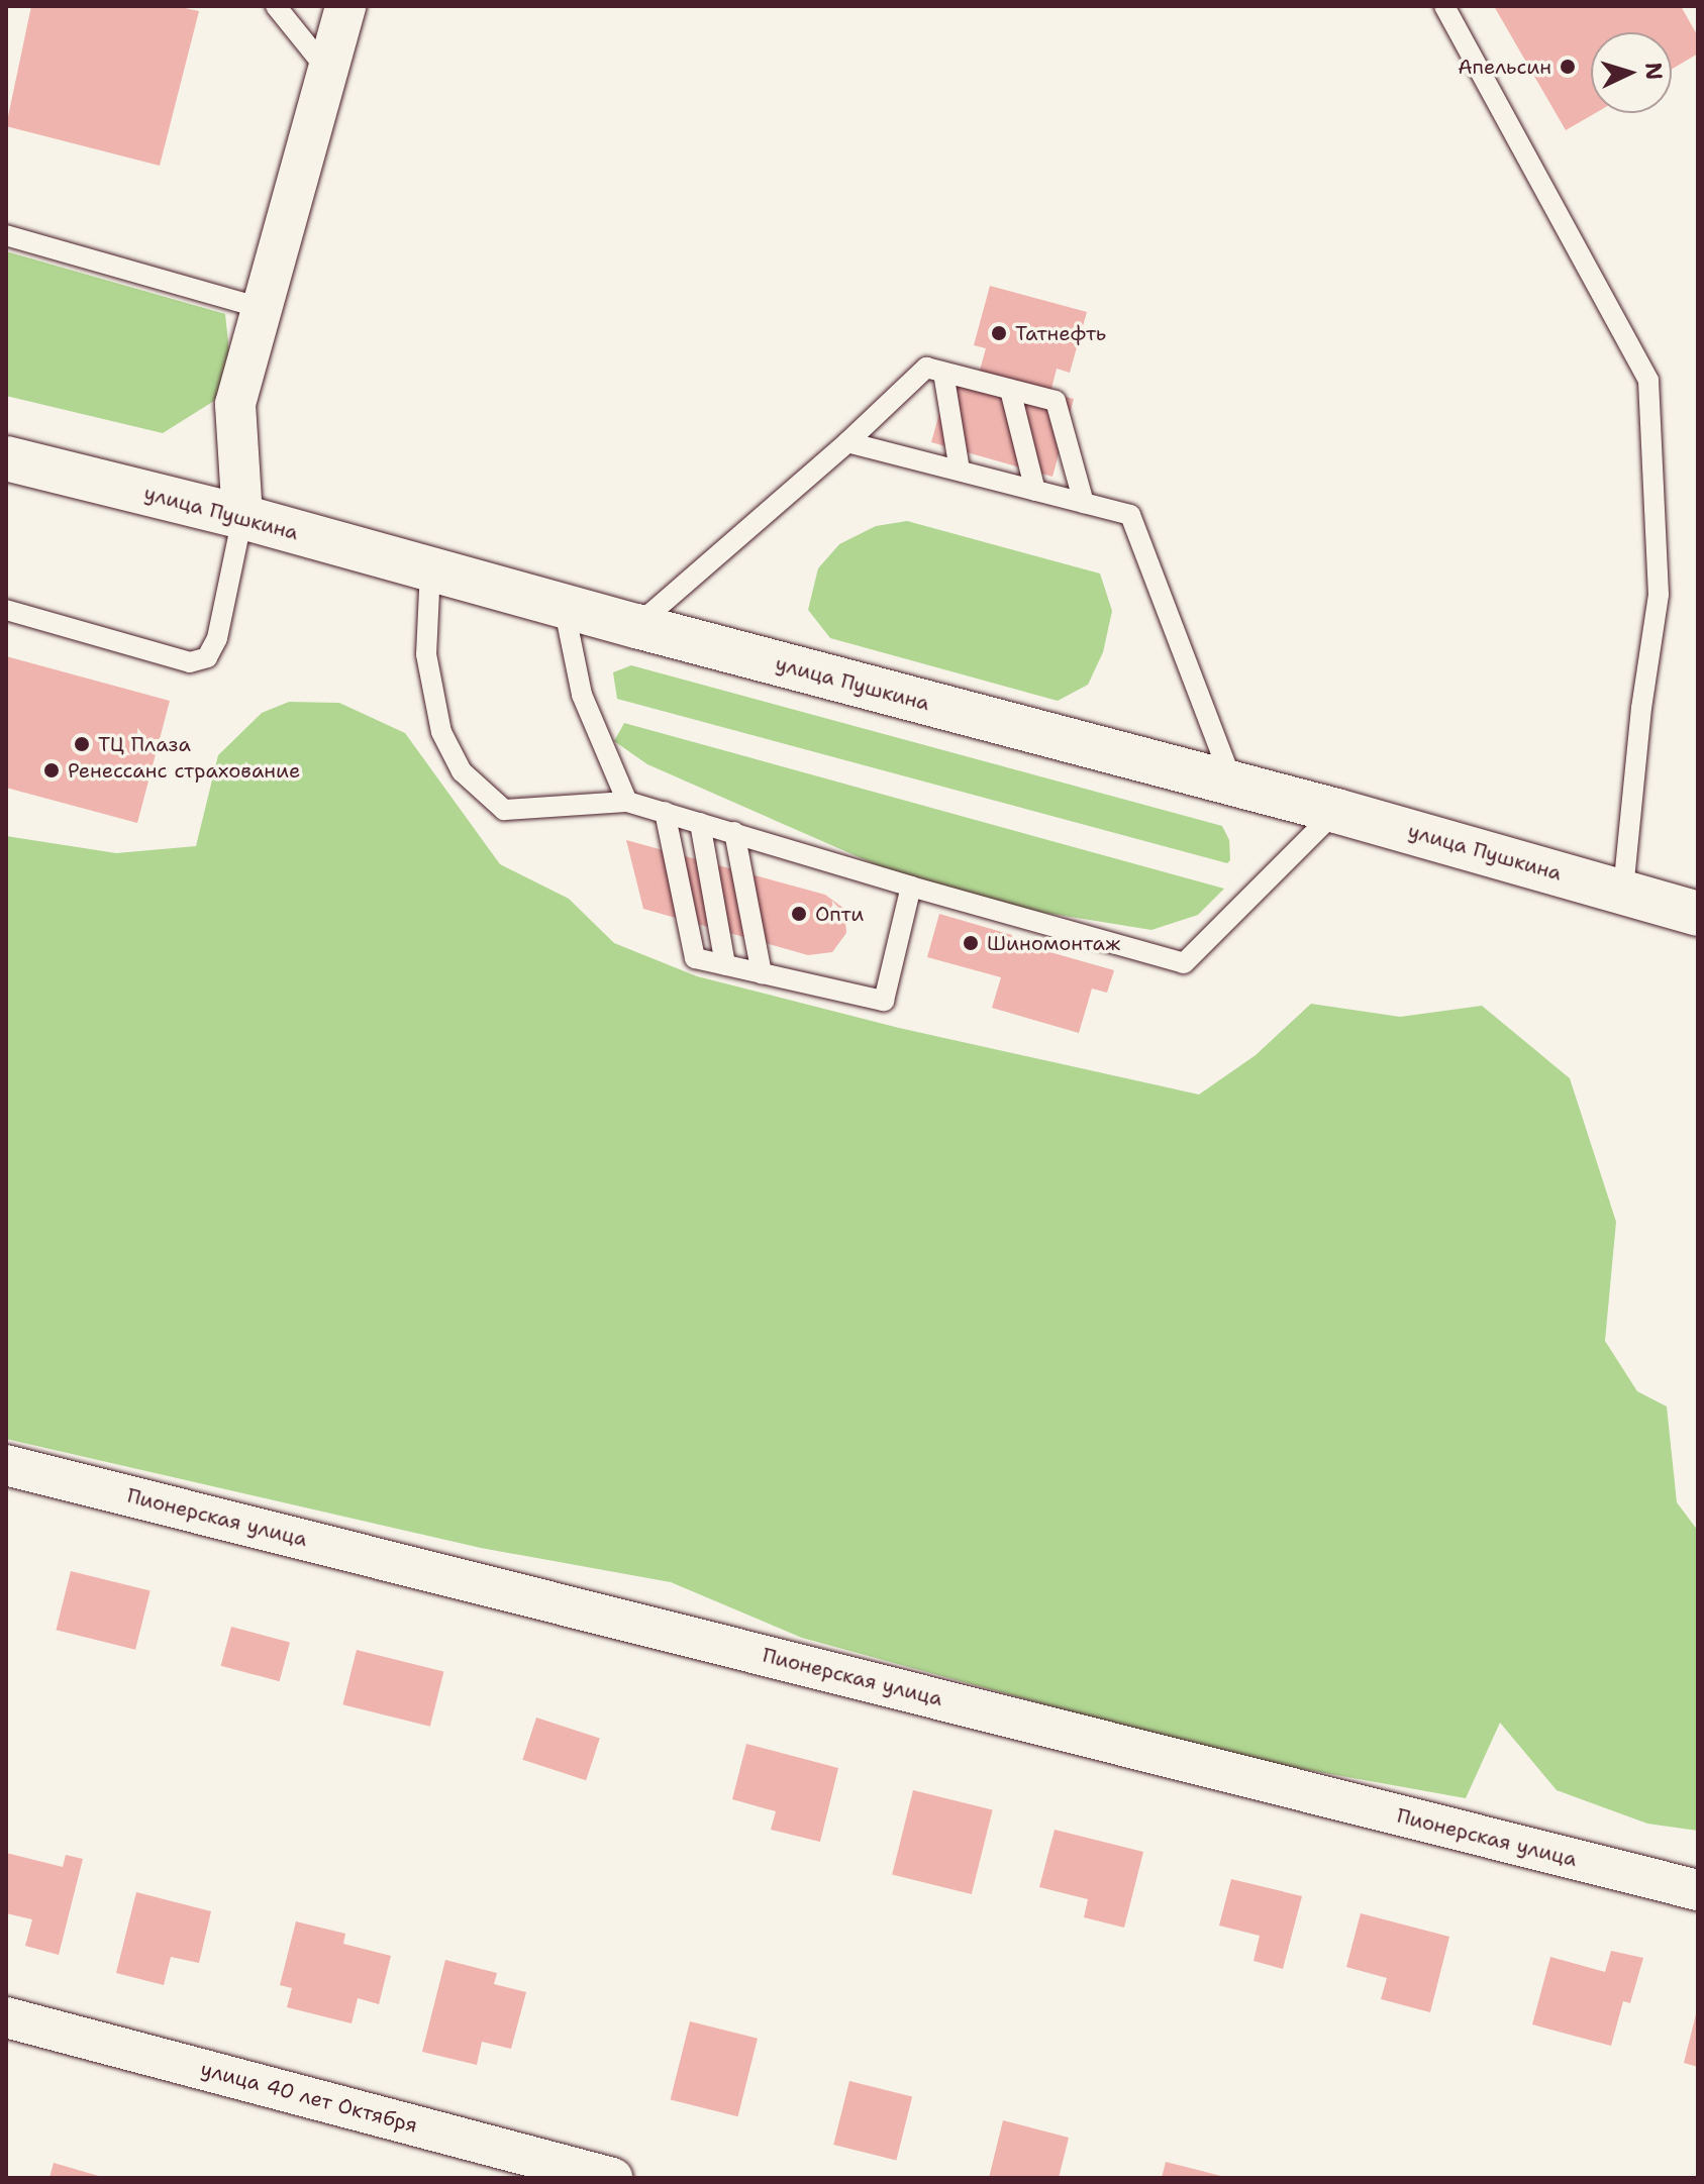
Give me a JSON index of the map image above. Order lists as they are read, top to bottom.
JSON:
{
  "streets": {
    "main road": ["улица Пушкина"],
    "street": ["Пионерская улица", "улица 40 лет Октября"]
  },
  "places": [
    "Апельсин",
    "Татнефть",
    "ТЦ Плаза",
    "Ренессанс страхование",
    "Опти",
    "Шиномонтаж"
  ],
  "north": "right"
}
